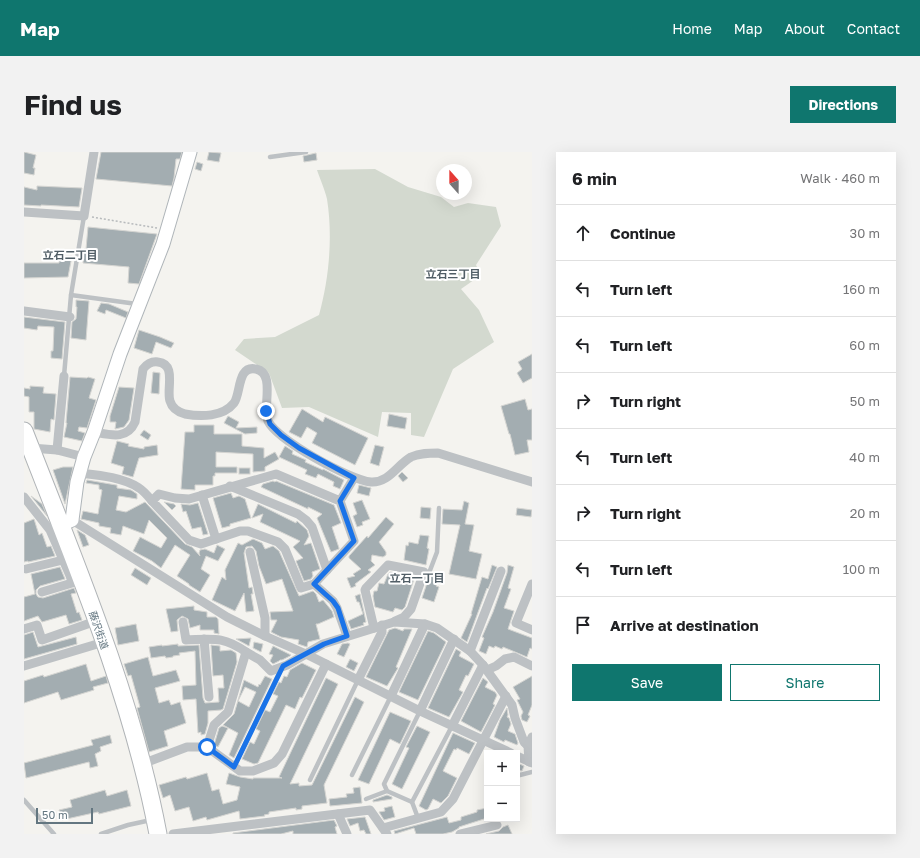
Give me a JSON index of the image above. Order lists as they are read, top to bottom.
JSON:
{
  "streets": {
    "highway": ["藤沢街道"]
  },
  "districts": ["立石二丁目", "立石三丁目", "立石一丁目"],
  "scale_bar": "50 m",
  "north": "top",
  "page": {
    "header": "Map",
    "nav": [
      "Home",
      "Map",
      "About",
      "Contact"
    ],
    "buttons": [
      "Directions",
      ["Save", "Share"]
    ],
    "title": "Find us",
    "heading": ["6 min", "Walk · 460 m"],
    "list": [
      ["Continue", "30 m"],
      ["Turn left", "160 m"],
      ["Turn left", "60 m"],
      ["Turn right", "50 m"],
      ["Turn left", "40 m"],
      ["Turn right", "20 m"],
      ["Turn left", "100 m"],
      "Arrive at destination"
    ],
    "map_buttons": ["+", "−"],
    "scale": "50 m"
  }
}
